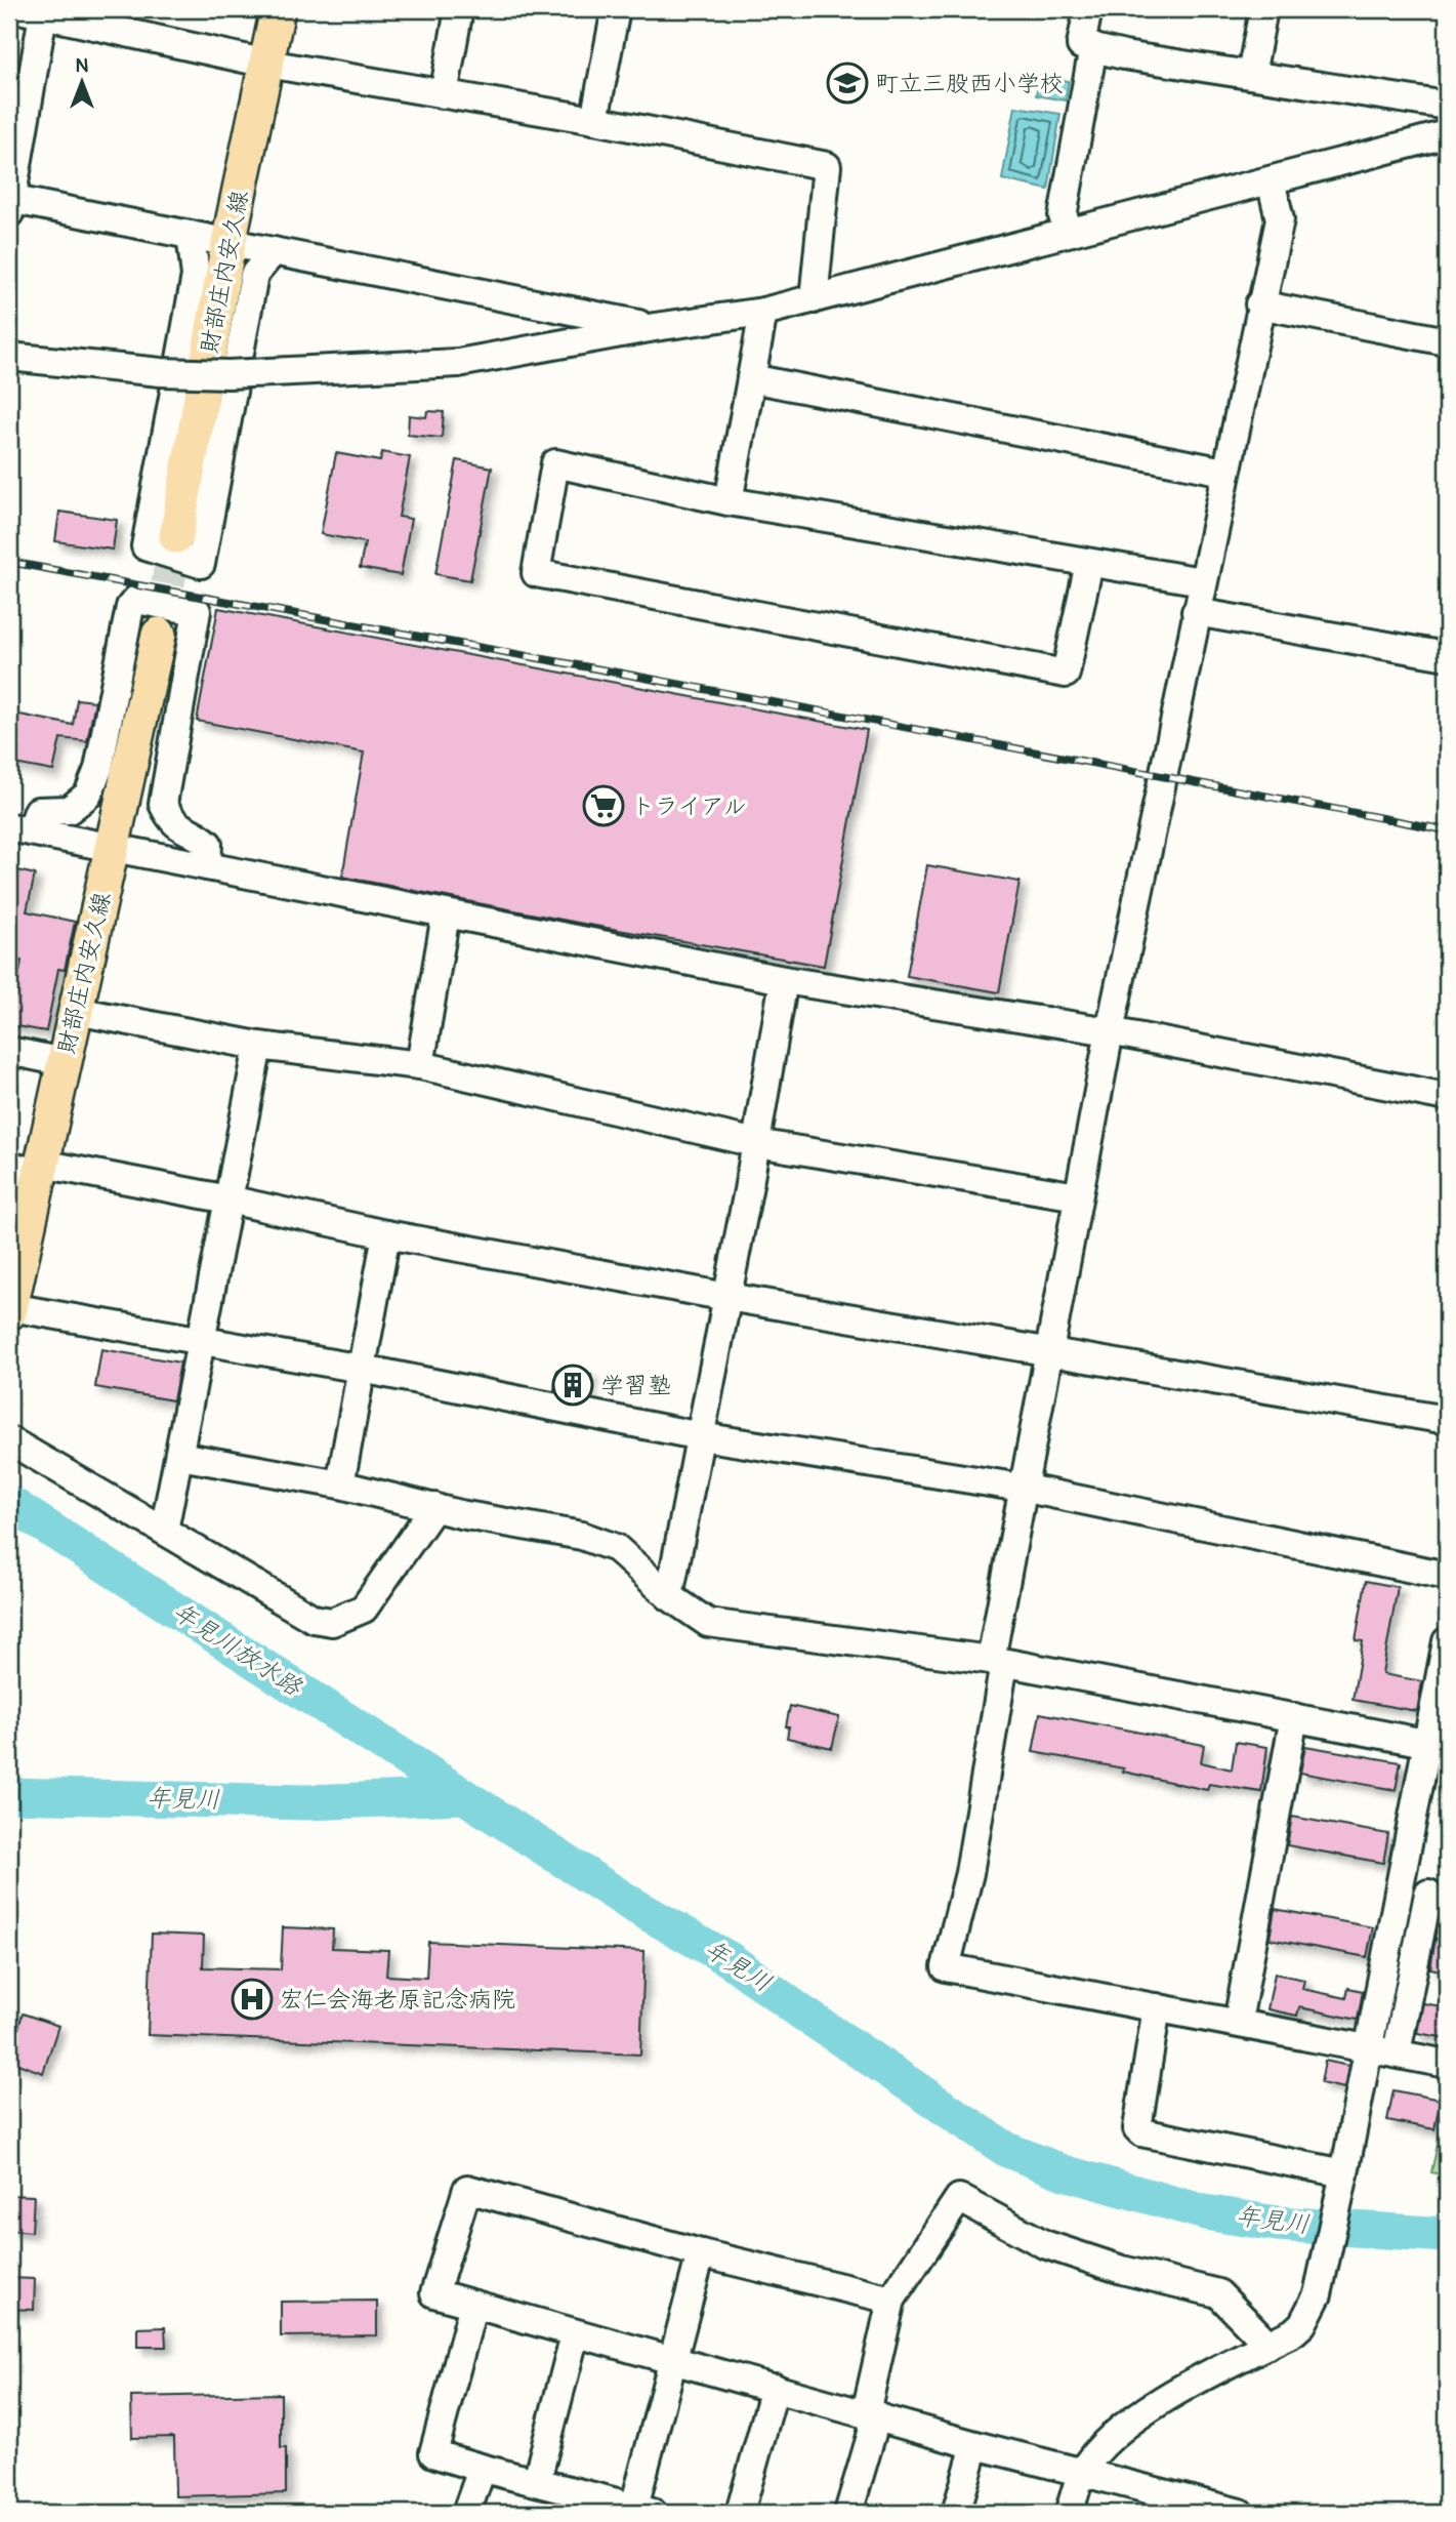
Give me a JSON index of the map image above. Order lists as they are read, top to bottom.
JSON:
{
  "streets": {
    "main road": ["財部庄内安久線"]
  },
  "water": ["年見川放水路", "年見川"],
  "places": {
    "school or university": ["町立三股西小学校"],
    "supermarket": ["トライアル"],
    "building": ["学習塾"],
    "hospital": ["宏仁会海老原記念病院"]
  },
  "north": "top"
}
